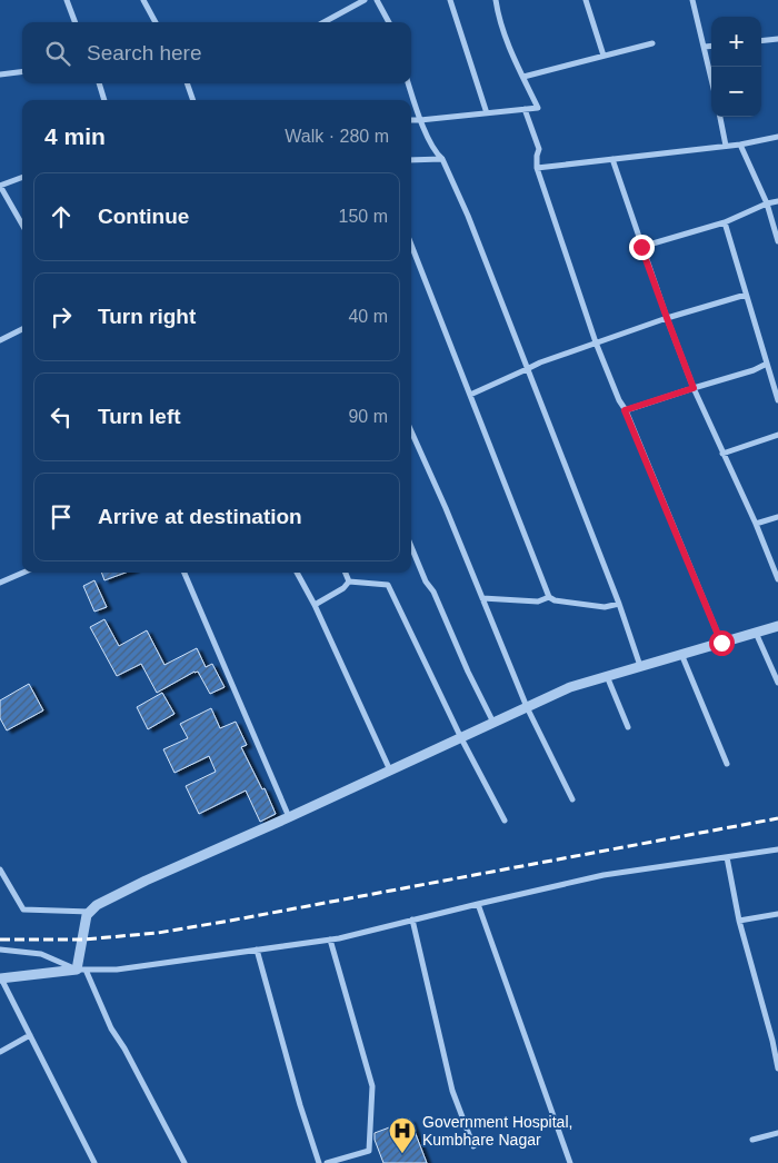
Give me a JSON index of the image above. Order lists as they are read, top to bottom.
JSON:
{
  "places": {
    "hospital": ["Government Hospital, Kumbhare Nagar"]
  },
  "page": {
    "map_buttons": ["+", "−"],
    "search": "Search here",
    "heading": ["4 min", "Walk · 280 m"],
    "list": [
      ["Continue", "150 m"],
      ["Turn right", "40 m"],
      ["Turn left", "90 m"],
      "Arrive at destination"
    ]
  }
}
